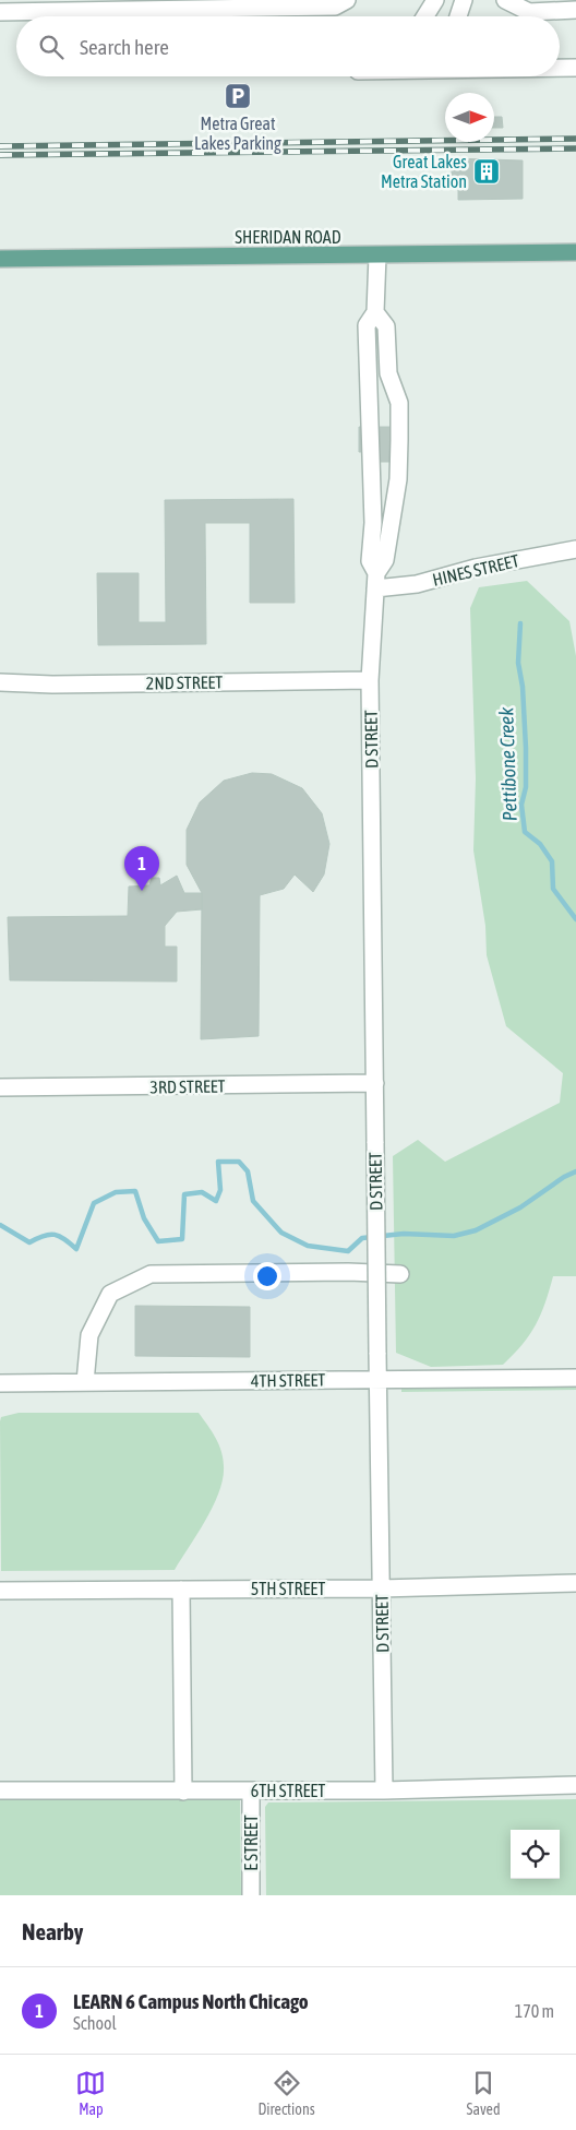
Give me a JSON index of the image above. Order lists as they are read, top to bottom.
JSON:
{
  "streets": {
    "main road": ["SHERIDAN ROAD"],
    "street": [
      "HINES STREET",
      "2ND STREET",
      "D STREET",
      "3RD STREET",
      "4TH STREET",
      "5TH STREET",
      "6TH STREET",
      "E STREET"
    ]
  },
  "crossings": [
    ["SHERIDAN ROAD", "D STREET"],
    ["HINES STREET", "D STREET"],
    ["2ND STREET", "D STREET"],
    ["D STREET", "3RD STREET"],
    ["D STREET", "4TH STREET"],
    ["D STREET", "5TH STREET"],
    ["D STREET", "6TH STREET"],
    ["6TH STREET", "E STREET"]
  ],
  "water": ["Pettibone Creek"],
  "places": {
    "parking": ["Metra Great Lakes Parking"],
    "building": ["Great Lakes Metra Station"]
  },
  "north": "right",
  "page": {
    "search": "Search here",
    "pins": "1",
    "heading": "Nearby",
    "list": [
      {
        "mark": "1",
        "name": "LEARN 6 Campus North Chicago",
        "note": "School",
        "value": "170 m"
      }
    ],
    "nav": ["Map", "Directions", "Saved"]
  }
}
